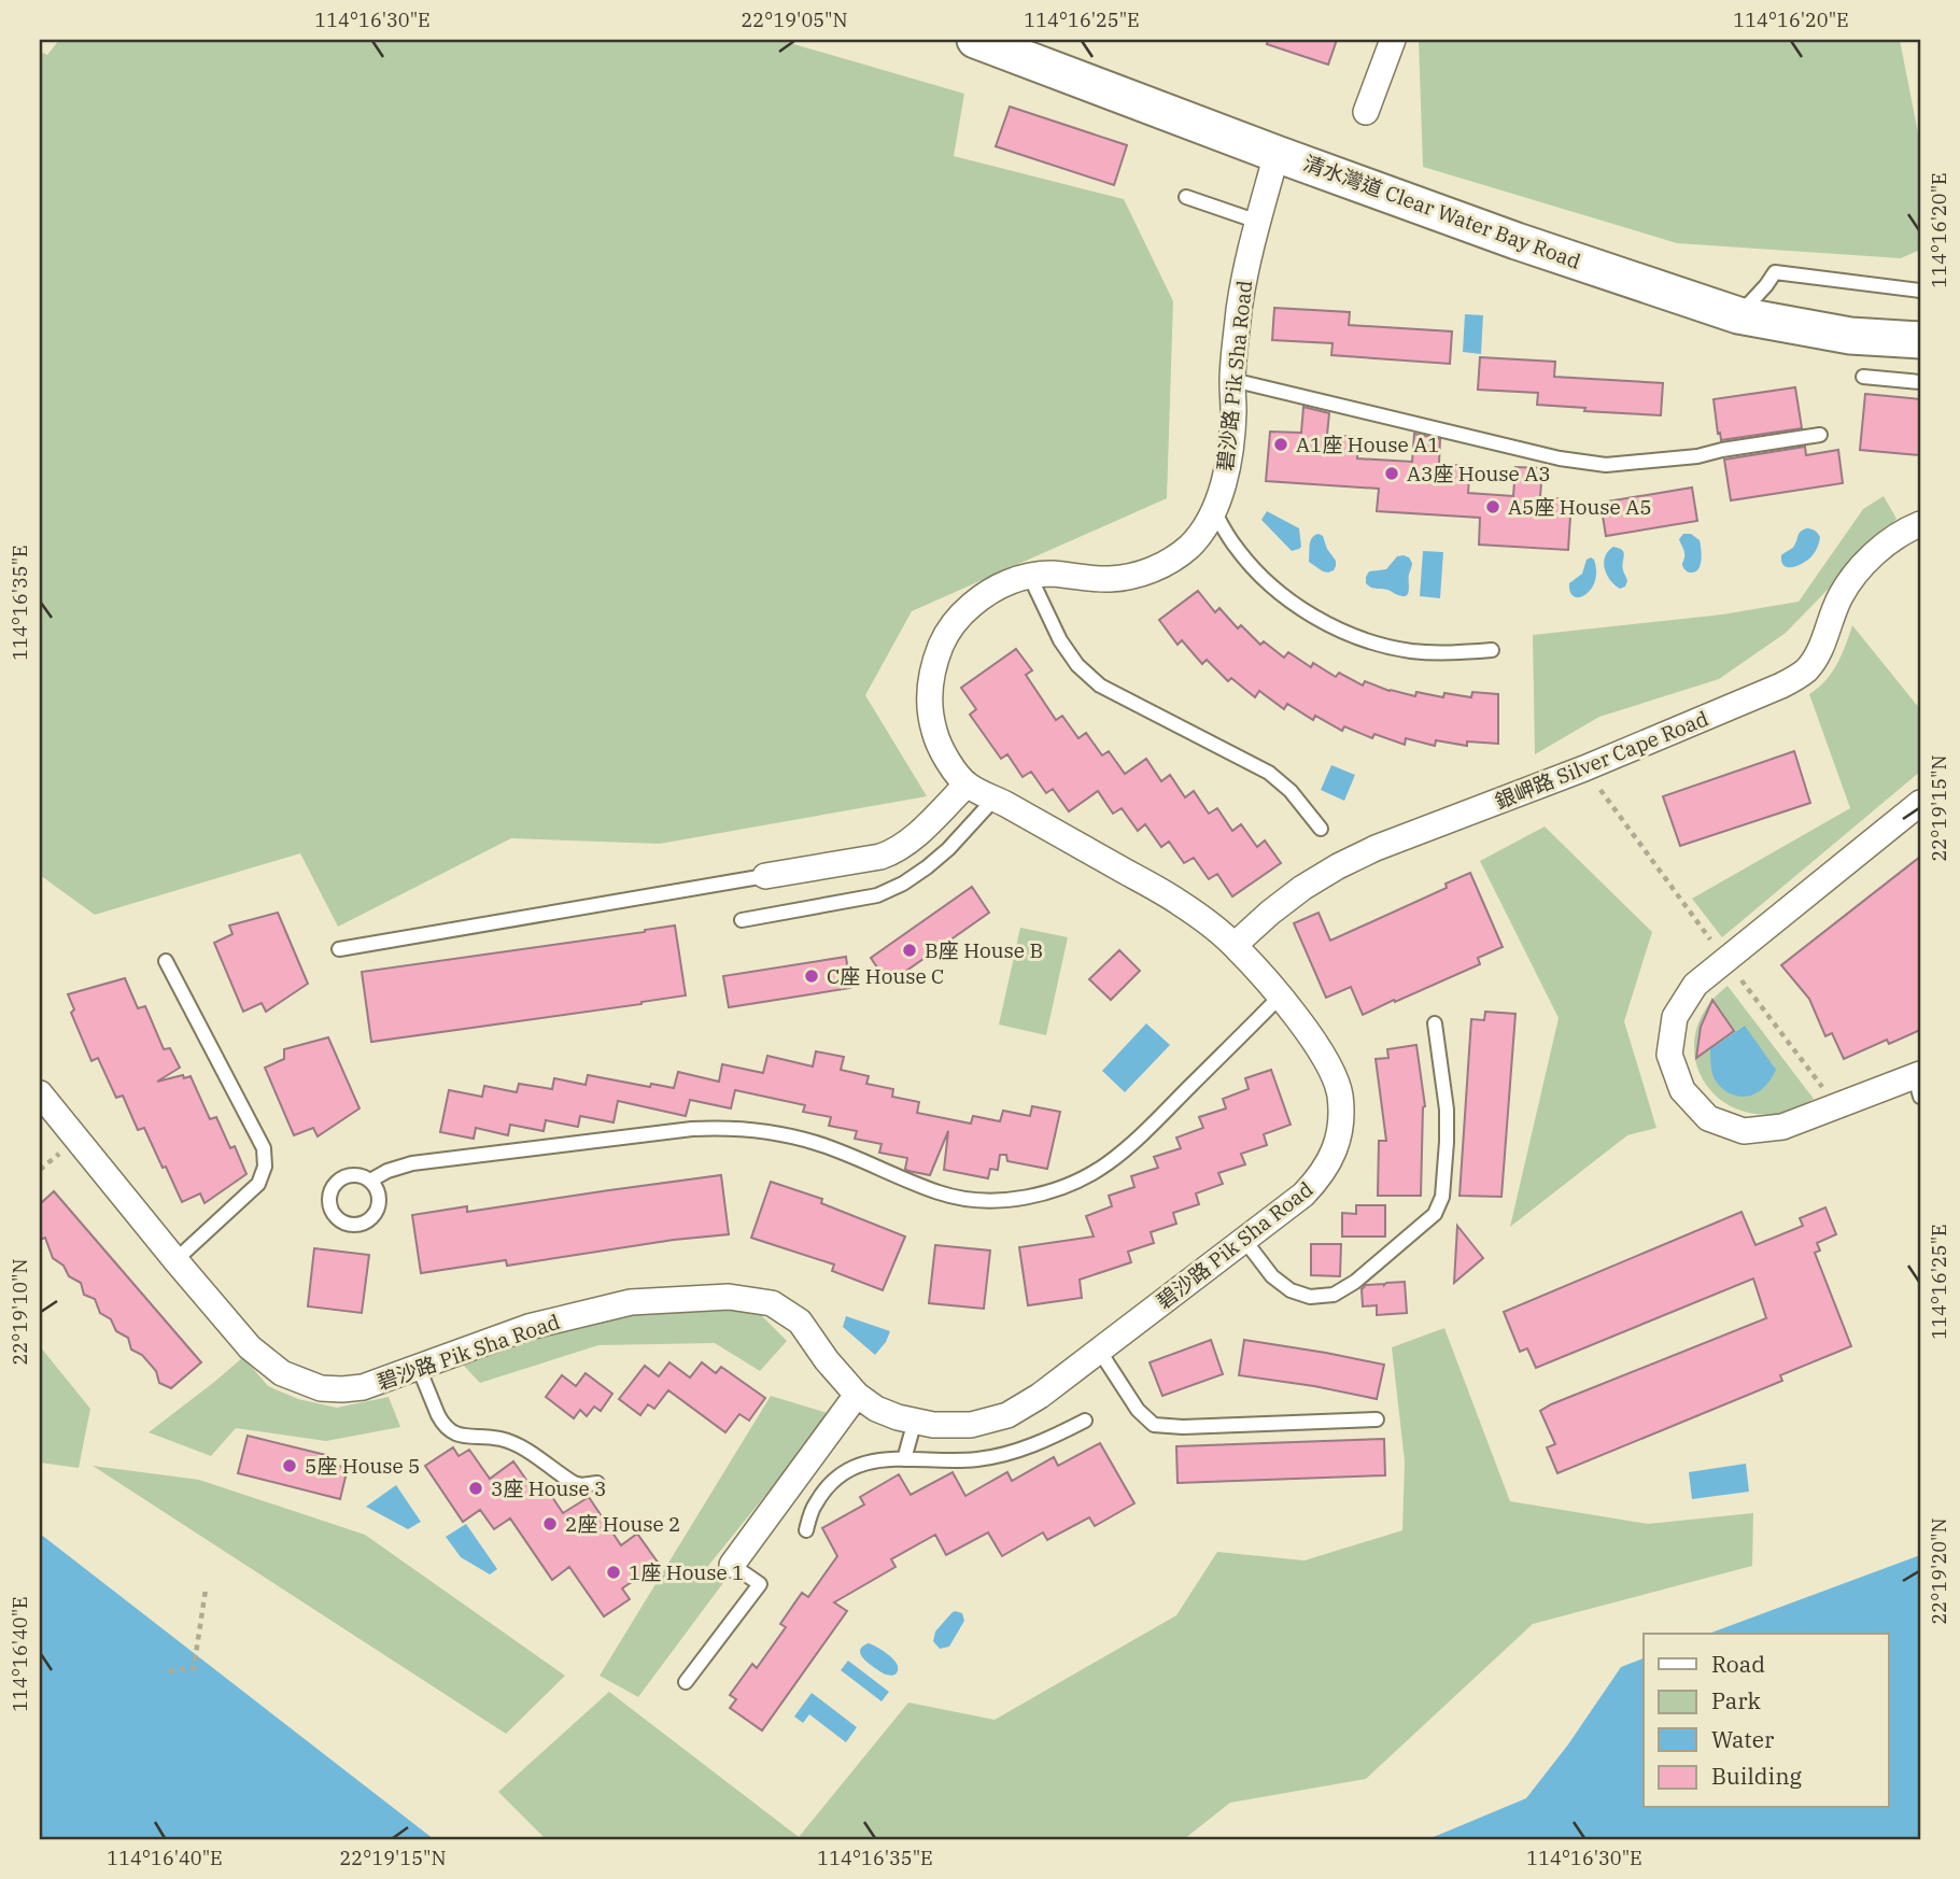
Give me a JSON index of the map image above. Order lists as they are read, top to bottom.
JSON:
{
  "streets": {
    "main road": ["清水灣道 Clear Water Bay Road"],
    "street": ["碧沙路 Pik Sha Road", "銀岬路 Silver Cape Road"]
  },
  "crossings": [
    ["清水灣道 Clear Water Bay Road", "碧沙路 Pik Sha Road"],
    ["碧沙路 Pik Sha Road", "銀岬路 Silver Cape Road"]
  ],
  "places": [
    "A1座 House A1",
    "A3座 House A3",
    "A5座 House A5",
    "B座 House B",
    "C座 House C",
    "5座 House 5",
    "3座 House 3",
    "2座 House 2",
    "1座 House 1"
  ],
  "legend": [
    "Road",
    "Park",
    "Water",
    "Building"
  ],
  "coordinates": [
    "114°16'30\"E",
    "22°19'05\"N",
    "114°16'25\"E",
    "114°16'20\"E",
    "114°16'35\"E",
    "22°19'15\"N",
    "22°19'10\"N",
    "22°19'20\"N",
    "114°16'40\"E"
  ]
}
